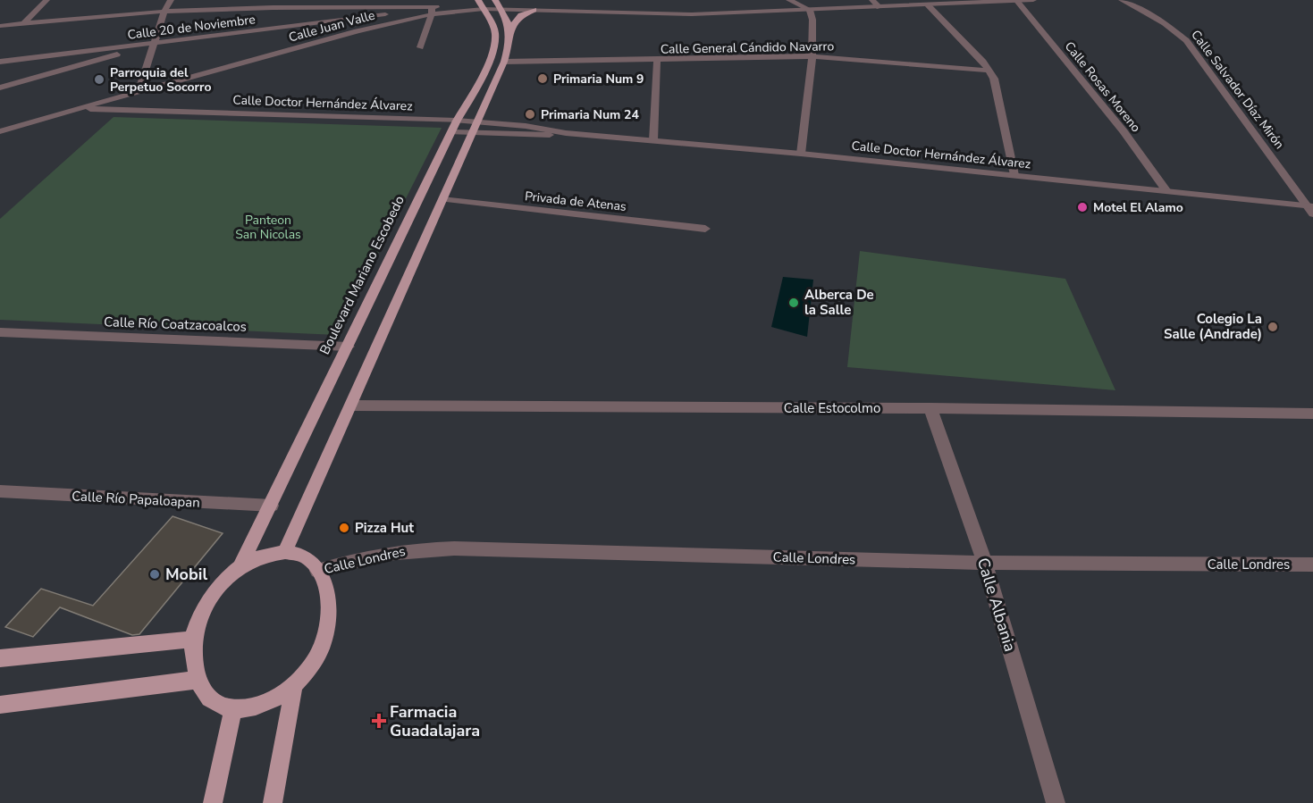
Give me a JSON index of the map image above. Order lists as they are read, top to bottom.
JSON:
{
  "streets": {
    "main road": ["Boulevard Mariano Escobedo"],
    "street": [
      "Calle Juan Valle",
      "Calle 20 de Noviembre",
      "Calle General Cándido Navarro",
      "Calle Rosas Moreno",
      "Calle Salvador Díaz Mirón",
      "Calle Doctor Hernández Álvarez",
      "Privada de Atenas",
      "Calle Río Coatzacoalcos",
      "Calle Estocolmo",
      "Calle Río Papaloapan",
      "Calle Londres",
      "Calle Albania"
    ]
  },
  "crossings": [
    ["Calle Juan Valle", "Calle 20 de Noviembre"],
    ["Calle Juan Valle", "Calle Doctor Hernández Álvarez"],
    ["Calle Juan Valle", "Boulevard Mariano Escobedo"],
    ["Calle Rosas Moreno", "Calle Doctor Hernández Álvarez"],
    ["Calle Salvador Díaz Mirón", "Calle Doctor Hernández Álvarez"],
    ["Calle Doctor Hernández Álvarez", "Boulevard Mariano Escobedo"],
    ["Boulevard Mariano Escobedo", "Calle Río Coatzacoalcos"],
    ["Boulevard Mariano Escobedo", "Calle Río Papaloapan"],
    ["Boulevard Mariano Escobedo", "Calle Londres"],
    ["Calle Estocolmo", "Calle Albania"],
    ["Calle Londres", "Calle Albania"]
  ],
  "parks": ["Panteon San Nicolas"],
  "places": {
    "other": [
      "Primaria Num 9",
      "Parroquia del Perpetuo Socorro",
      "Primaria Num 24",
      "Motel El Alamo",
      "Alberca De la Salle",
      "Colegio La Salle (Andrade)",
      "Pizza Hut",
      "Mobil"
    ],
    "health": ["Farmacia Guadalajara"]
  }
}
